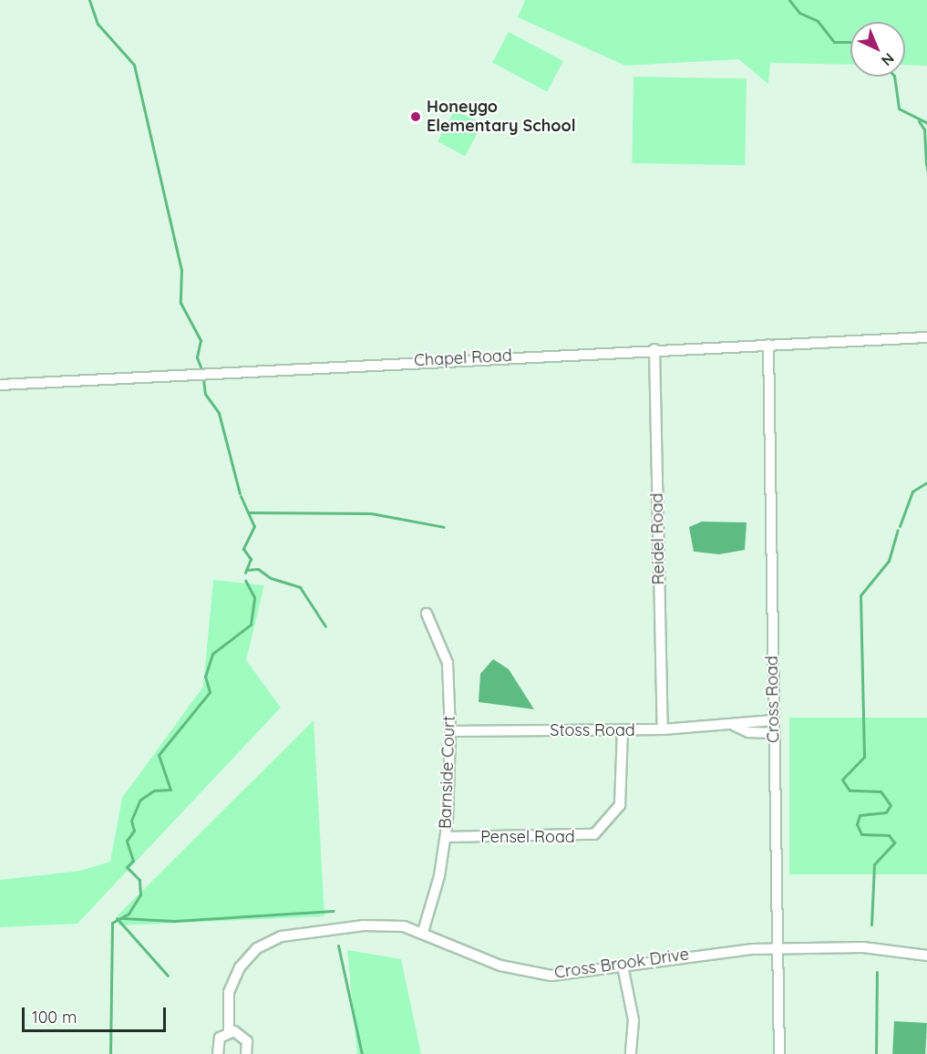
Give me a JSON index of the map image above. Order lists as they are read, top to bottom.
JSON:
{
  "streets": {
    "street": [
      "Chapel Road",
      "Reidel Road",
      "Cross Road",
      "Stoss Road",
      "Barnside Court",
      "Pensel Road",
      "Cross Brook Drive"
    ]
  },
  "crossings": [
    ["Chapel Road", "Reidel Road"],
    ["Chapel Road", "Cross Road"],
    ["Reidel Road", "Stoss Road"],
    ["Cross Road", "Stoss Road"],
    ["Cross Road", "Cross Brook Drive"],
    ["Stoss Road", "Barnside Court"],
    ["Stoss Road", "Pensel Road"],
    ["Barnside Court", "Pensel Road"],
    ["Barnside Court", "Cross Brook Drive"]
  ],
  "places": ["Honeygo Elementary School"],
  "scale_bar": "100 m",
  "north": "bottom right"
}
